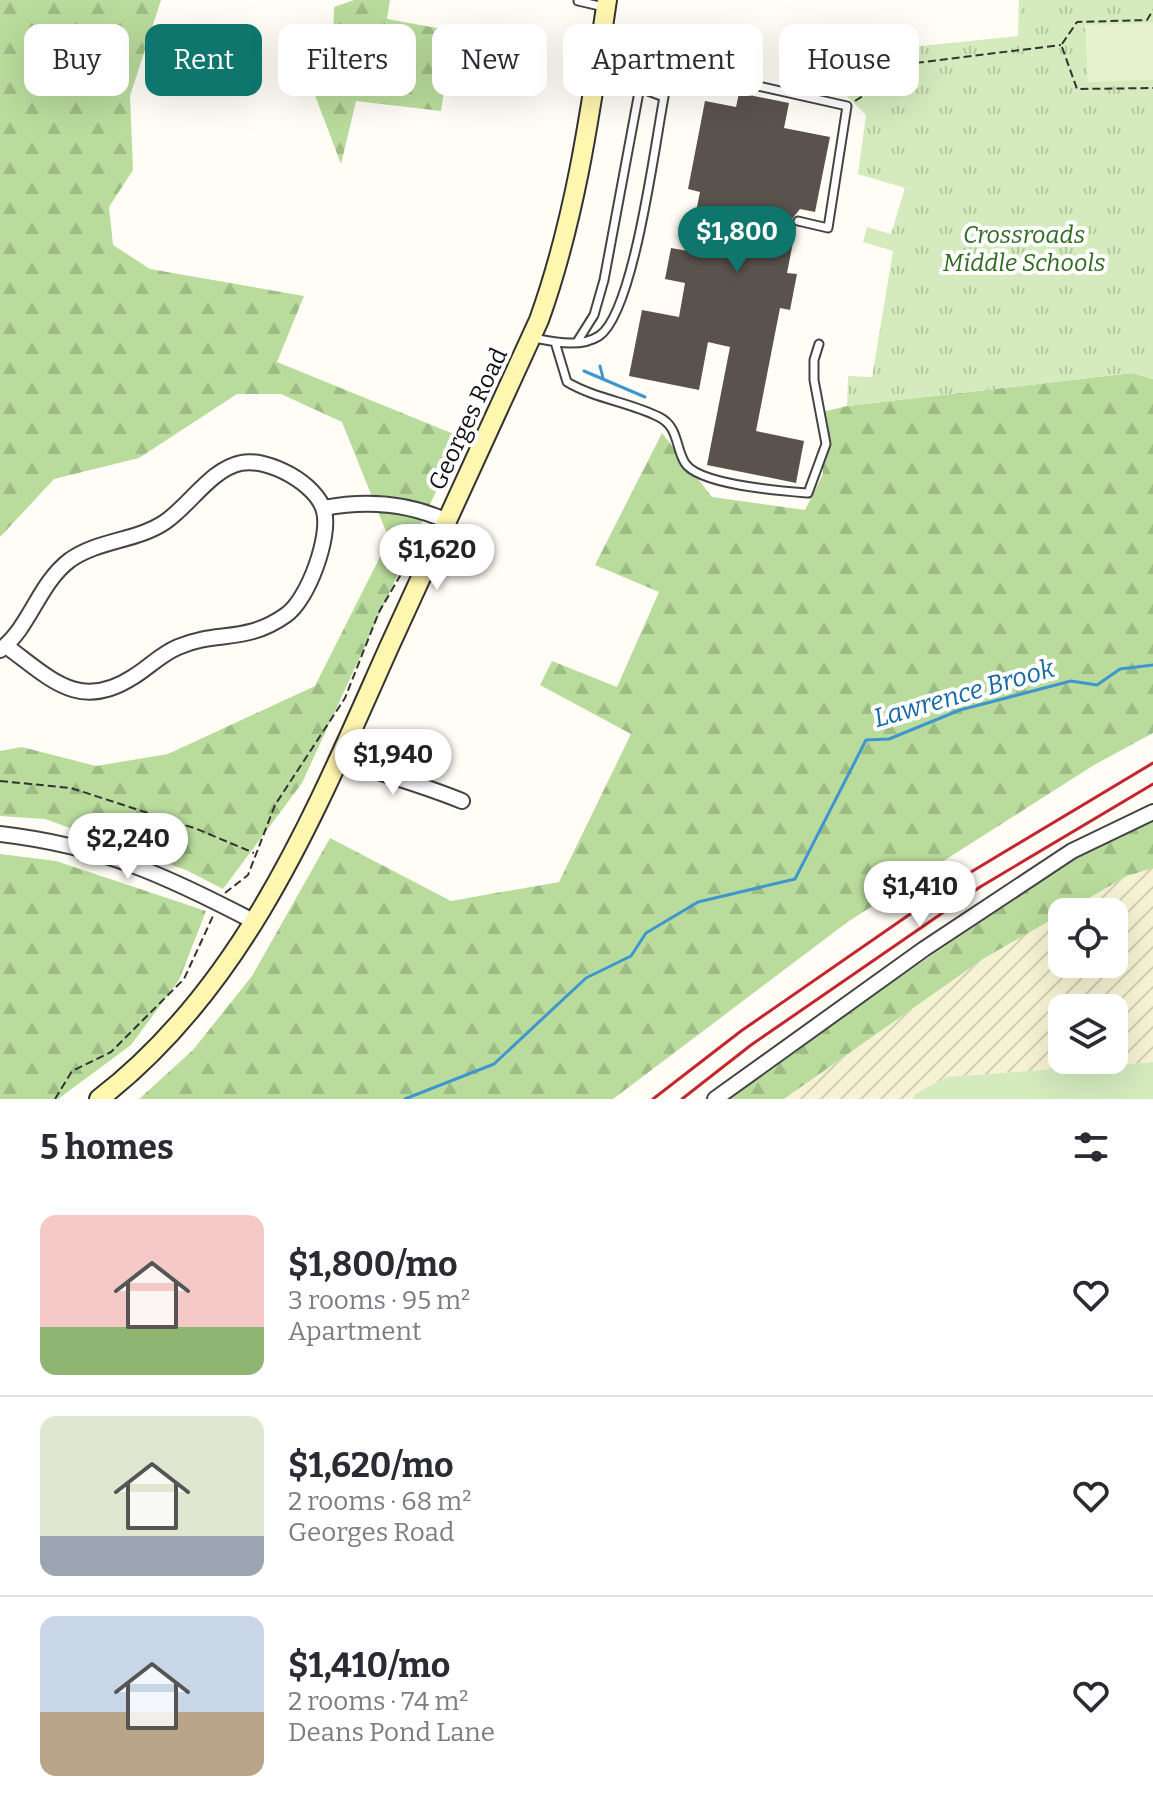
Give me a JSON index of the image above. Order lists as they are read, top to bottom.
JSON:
{
  "streets": {
    "street": ["Georges Road"]
  },
  "water": ["Lawrence Brook"],
  "parks": ["Crossroads Middle Schools"],
  "page": {
    "chip": [
      "Buy",
      "Rent",
      "Filters",
      "New",
      "Apartment",
      "House"
    ],
    "price": [
      "$1,800",
      "$1,620",
      "$1,940",
      "$2,240",
      "$1,410"
    ],
    "heading": "5 homes",
    "list": [
      {
        "name": "$1,800/mo",
        "note": "3 rooms · 95 m² · Apartment"
      },
      {
        "name": "$1,620/mo",
        "note": "2 rooms · 68 m² · Georges Road"
      },
      {
        "name": "$1,410/mo",
        "note": "2 rooms · 74 m² · Deans Pond Lane"
      }
    ]
  }
}
